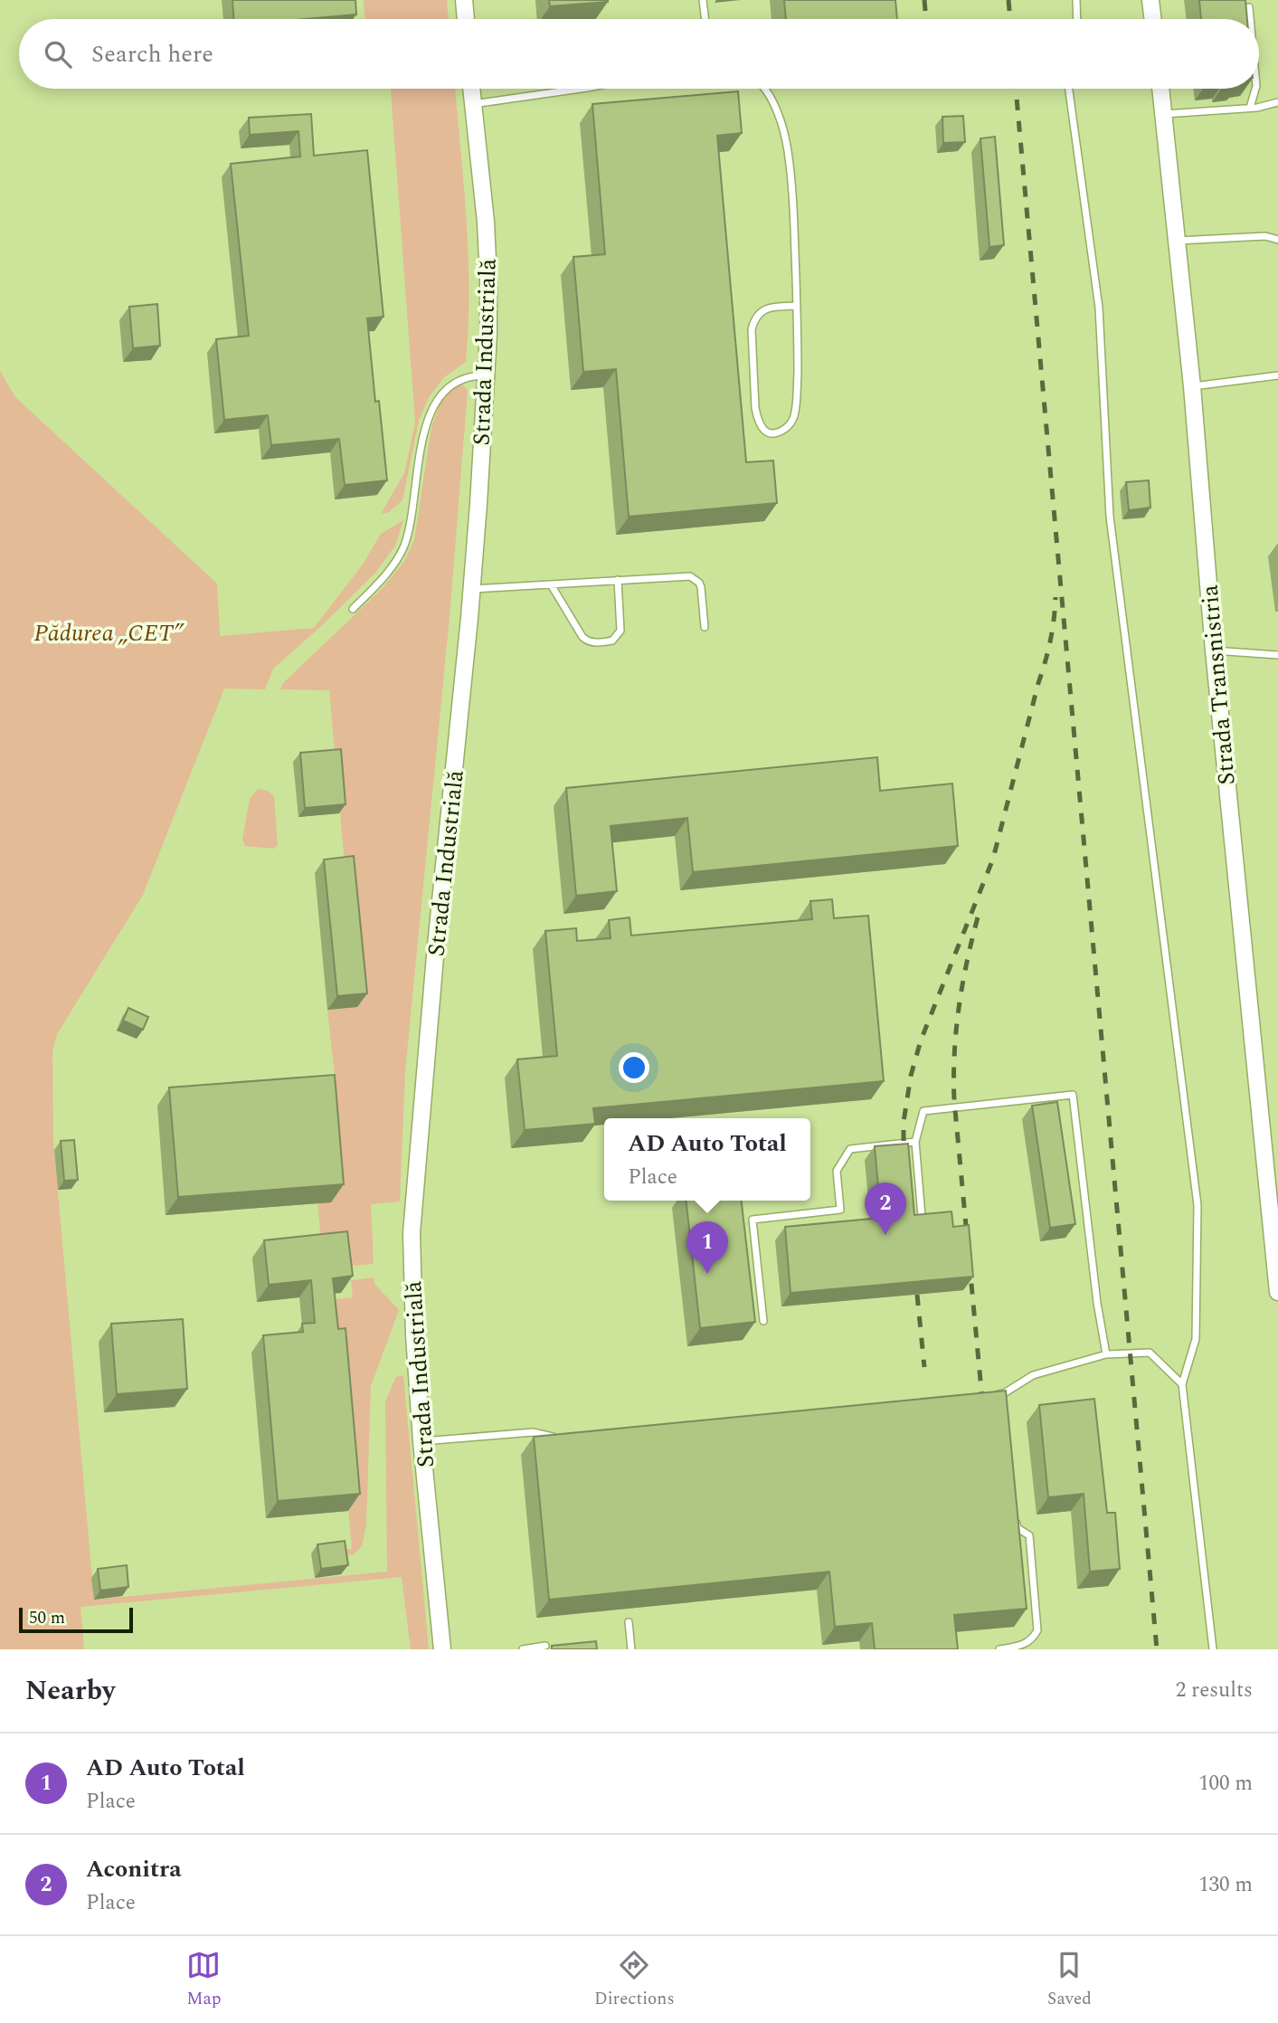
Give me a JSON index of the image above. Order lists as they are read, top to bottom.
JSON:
{
  "streets": {
    "street": ["Strada Industrială", "Strada Transnistria"]
  },
  "parks": ["Pădurea „CET”"],
  "scale_bar": "50 m",
  "page": {
    "search": "Search here",
    "popup": ["AD Auto Total", "Place"],
    "pins": ["2", "1"],
    "scale": "50 m",
    "heading": ["Nearby", "2 results"],
    "list": [
      {
        "mark": "1",
        "name": "AD Auto Total",
        "note": "Place",
        "value": "100 m"
      },
      {
        "mark": "2",
        "name": "Aconitra",
        "note": "Place",
        "value": "130 m"
      }
    ],
    "nav": ["Map", "Directions", "Saved"]
  }
}
